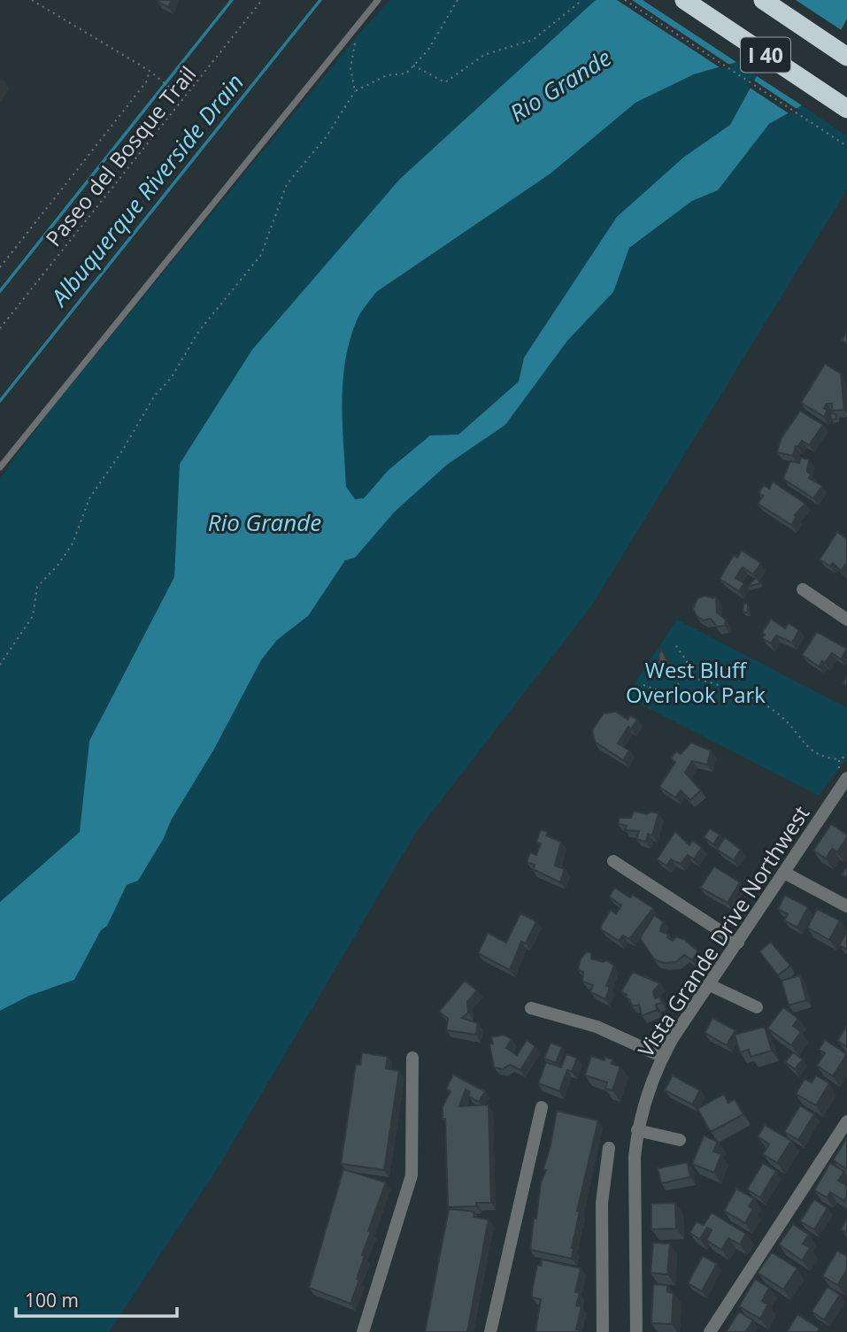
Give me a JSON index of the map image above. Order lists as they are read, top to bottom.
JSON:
{
  "streets": {
    "highway": ["I 40"],
    "street": ["Vista Grande Drive Northwest"],
    "path": ["Paseo del Bosque Trail"]
  },
  "water": ["Rio Grande", "Albuquerque Riverside Drain"],
  "parks": ["West Bluff Overlook Park"],
  "scale_bar": "100 m"
}
